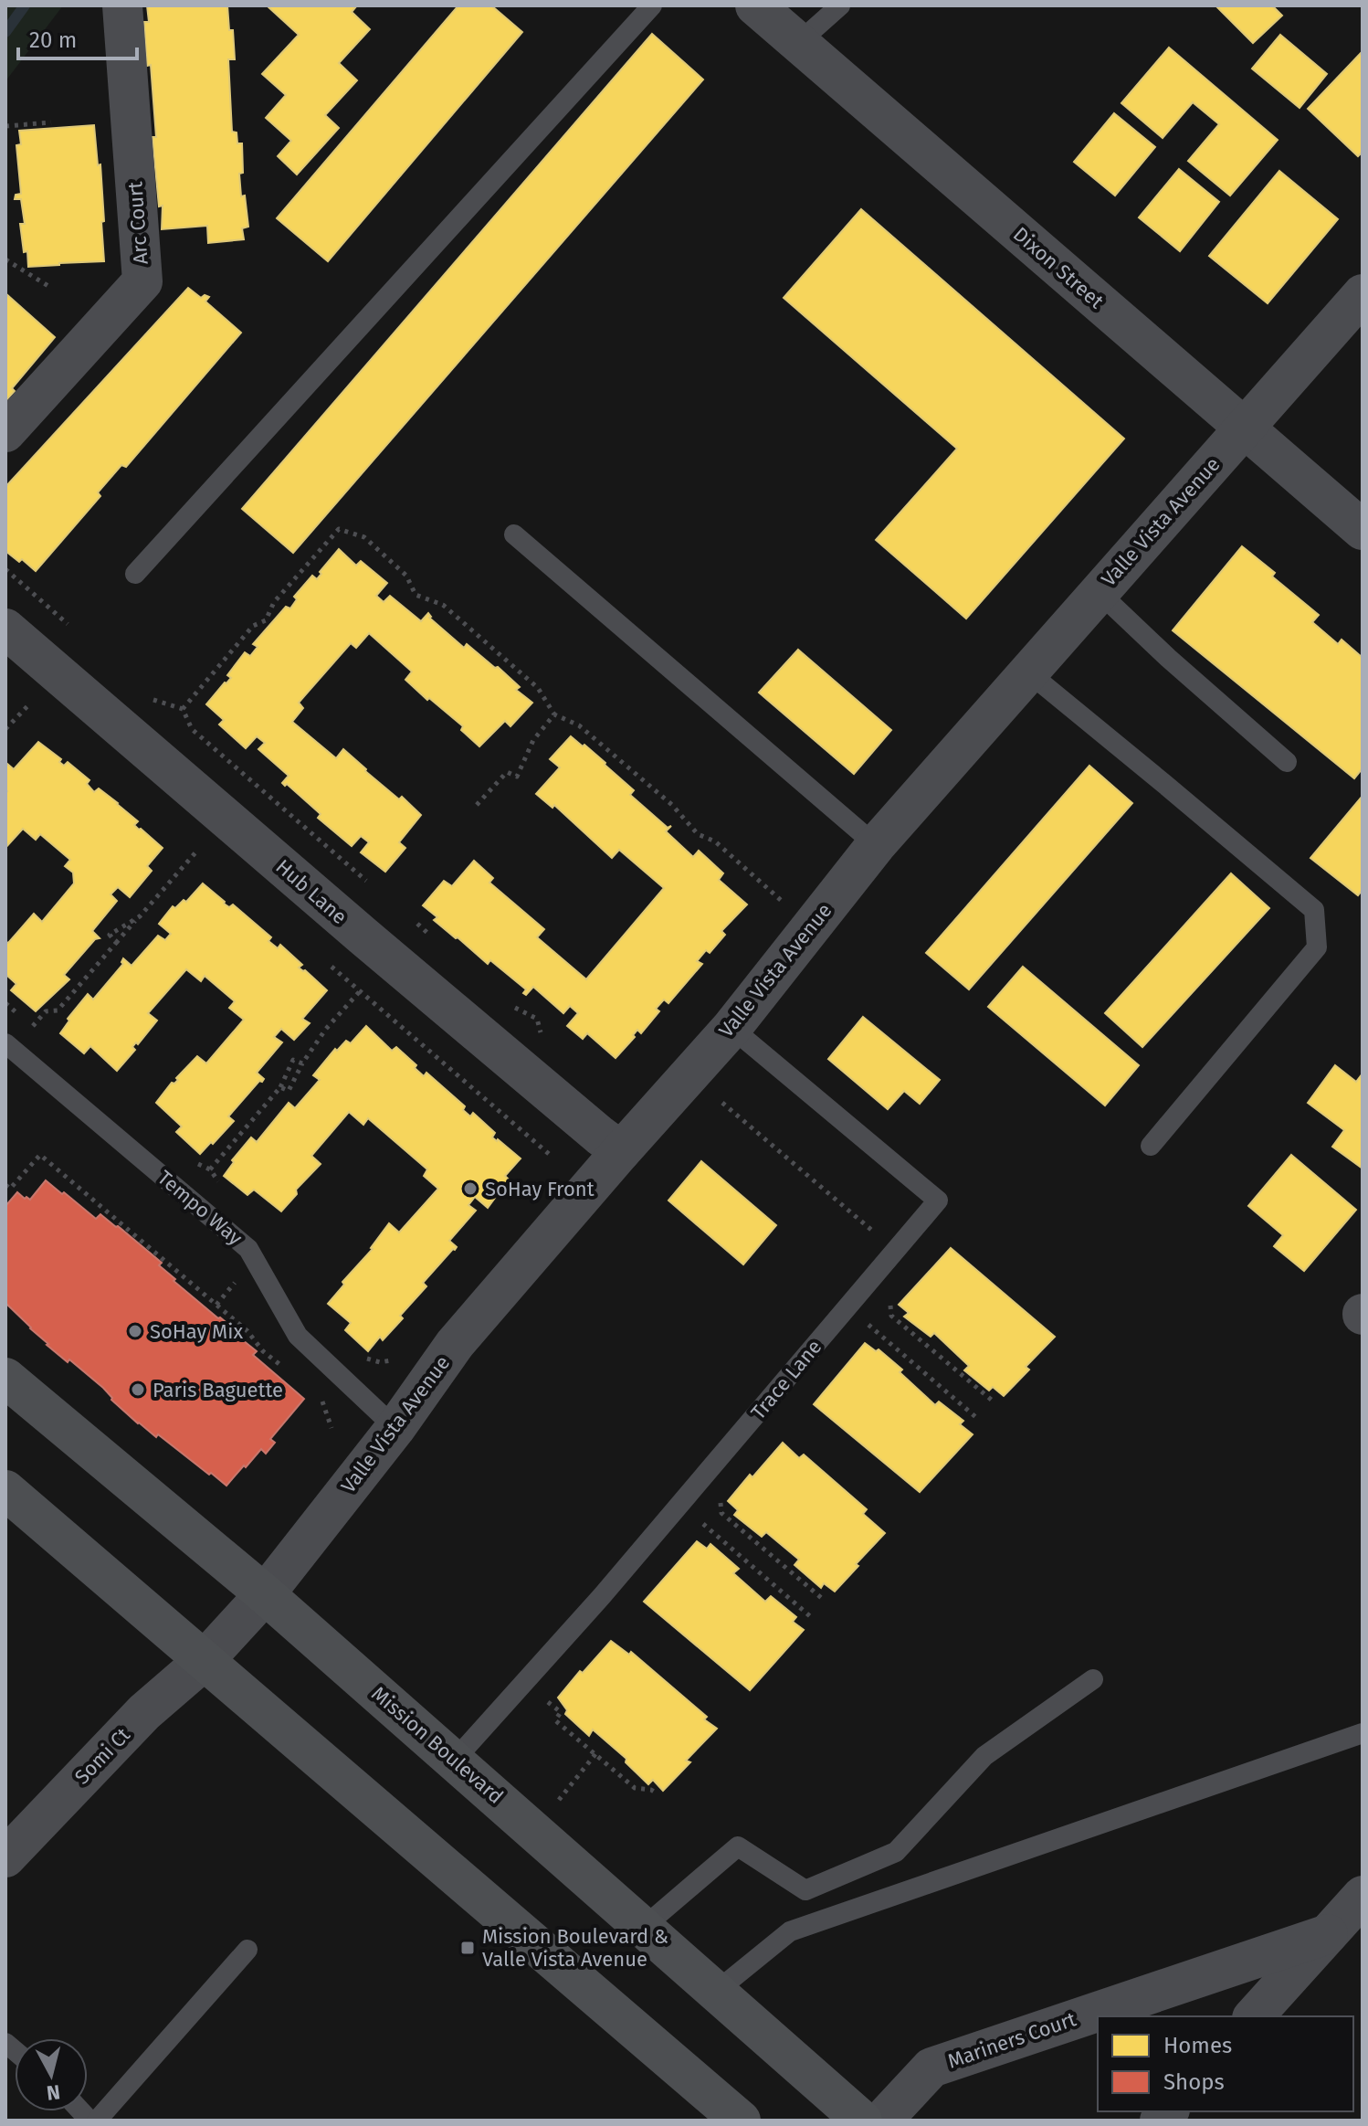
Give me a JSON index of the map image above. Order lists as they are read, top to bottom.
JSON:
{
  "streets": {
    "main road": ["Mission Boulevard"],
    "street": [
      "Arc Court",
      "Dixon Street",
      "Valle Vista Avenue",
      "Hub Lane",
      "Somi Ct",
      "Mariners Court"
    ],
    "lane": ["Tempo Way", "Trace Lane"]
  },
  "crossings": [
    ["Dixon Street", "Valle Vista Avenue"],
    ["Valle Vista Avenue", "Hub Lane"],
    ["Valle Vista Avenue", "Tempo Way"],
    ["Valle Vista Avenue", "Trace Lane"],
    ["Valle Vista Avenue", "Mission Boulevard"],
    ["Valle Vista Avenue", "Somi Ct"],
    ["Trace Lane", "Mission Boulevard"]
  ],
  "places": {
    "other": ["SoHay Front", "SoHay Mix", "Paris Baguette"],
    "transit": ["Mission Boulevard & Valle Vista Avenue"]
  },
  "legend": ["Homes", "Shops"],
  "scale_bar": "20 m",
  "north": "bottom"
}
